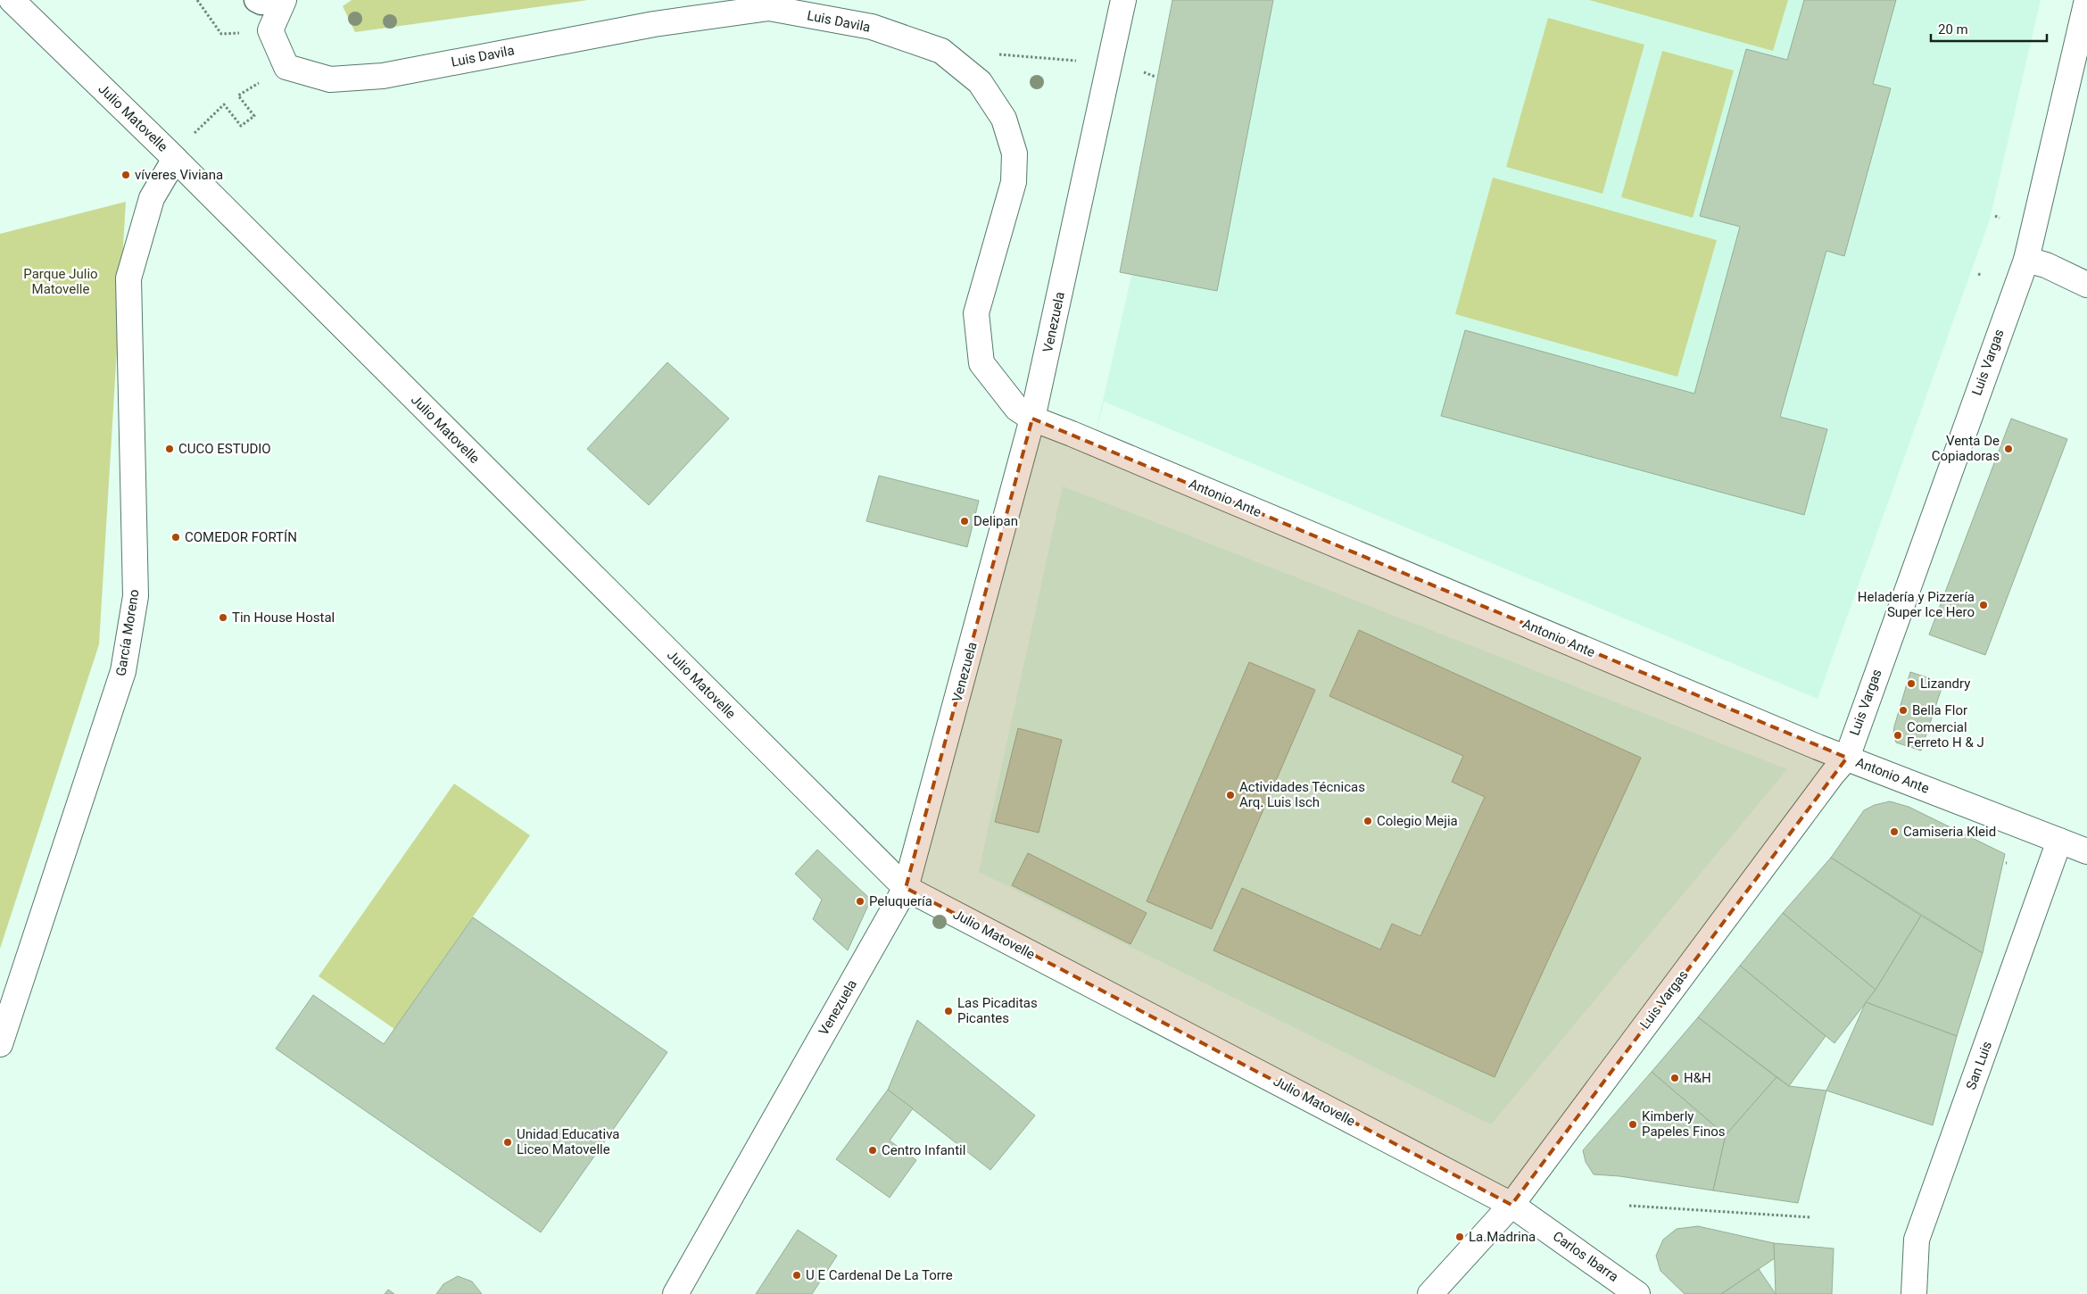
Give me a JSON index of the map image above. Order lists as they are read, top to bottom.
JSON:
{
  "streets": {
    "street": [
      "Luis Davila",
      "Julio Matovelle",
      "Venezuela",
      "Luis Vargas",
      "Antonio Ante",
      "García Moreno",
      "San Luis",
      "Carlos Ibarra"
    ]
  },
  "crossings": [
    ["Luis Davila", "Venezuela"],
    ["Luis Davila", "Antonio Ante"],
    ["Julio Matovelle", "Venezuela"],
    ["Julio Matovelle", "Luis Vargas"],
    ["Julio Matovelle", "García Moreno"],
    ["Julio Matovelle", "Carlos Ibarra"],
    ["Venezuela", "Antonio Ante"],
    ["Luis Vargas", "Antonio Ante"],
    ["Luis Vargas", "Carlos Ibarra"],
    ["Antonio Ante", "San Luis"]
  ],
  "parks": ["Parque Julio Matovelle"],
  "places": [
    "víveres Viviana",
    "CUCO ESTUDIO",
    "Venta De Copiadoras",
    "Delipan",
    "COMEDOR FORTÍN",
    "Heladería y Pizzería Super Ice Hero",
    "Tin House Hostal",
    "Lizandry",
    "Bella Flor",
    "Comercial Ferreto H & J",
    "Actividades Técnicas Arq. Luis Isch",
    "Colegio Mejia",
    "Camiseria Kleid",
    "Peluquería",
    "Las Picaditas Picantes",
    "H&H",
    "Kimberly Papeles Finos",
    "Unidad Educativa Liceo Matovelle",
    "Centro Infantil",
    "La.Madrina",
    "U E Cardenal De La Torre"
  ],
  "scale_bar": "20 m"
}
